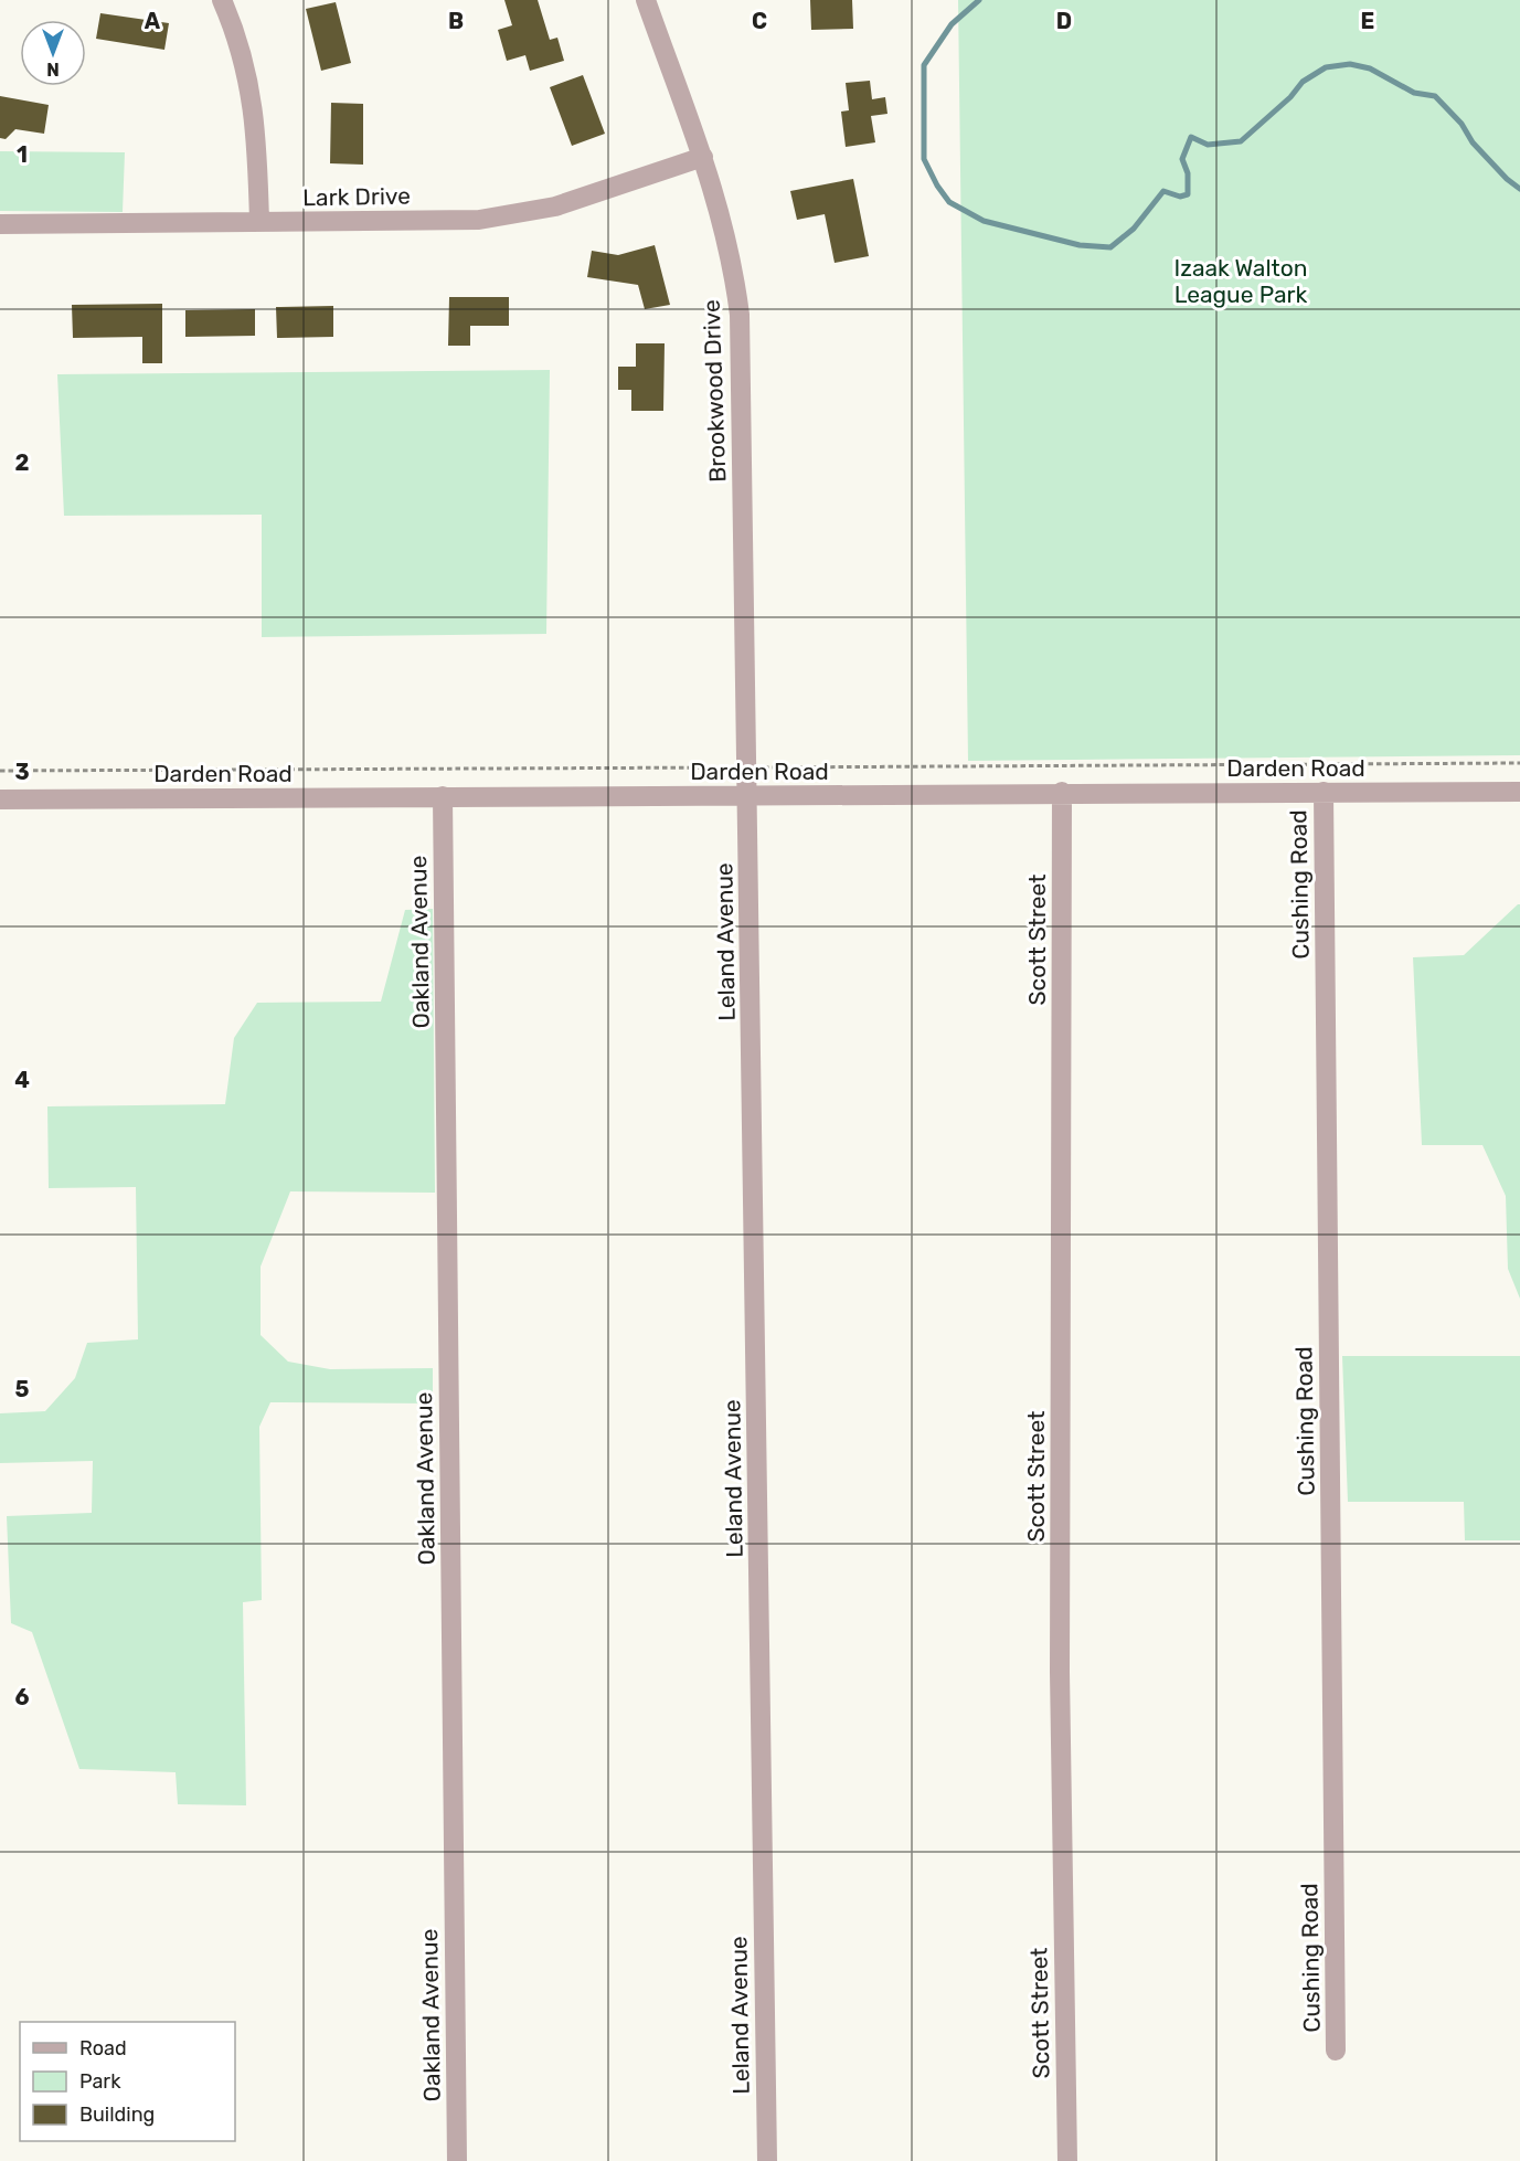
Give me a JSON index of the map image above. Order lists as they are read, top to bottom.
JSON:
{
  "streets": {
    "street": [
      "Lark Drive",
      "Brookwood Drive",
      "Darden Road",
      "Cushing Road",
      "Scott Street",
      "Oakland Avenue",
      "Leland Avenue"
    ]
  },
  "crossings": [
    ["Lark Drive", "Brookwood Drive"],
    ["Brookwood Drive", "Darden Road"],
    ["Brookwood Drive", "Leland Avenue"],
    ["Darden Road", "Cushing Road"],
    ["Darden Road", "Scott Street"],
    ["Darden Road", "Oakland Avenue"],
    ["Darden Road", "Leland Avenue"]
  ],
  "parks": ["Izaak Walton League Park"],
  "legend": ["Road", "Park", "Building"],
  "north": "bottom",
  "grid": {
    "columns": [
      "A",
      "B",
      "C",
      "D",
      "E"
    ],
    "rows": [
      "1",
      "2",
      "3",
      "4",
      "5",
      "6"
    ]
  }
}
